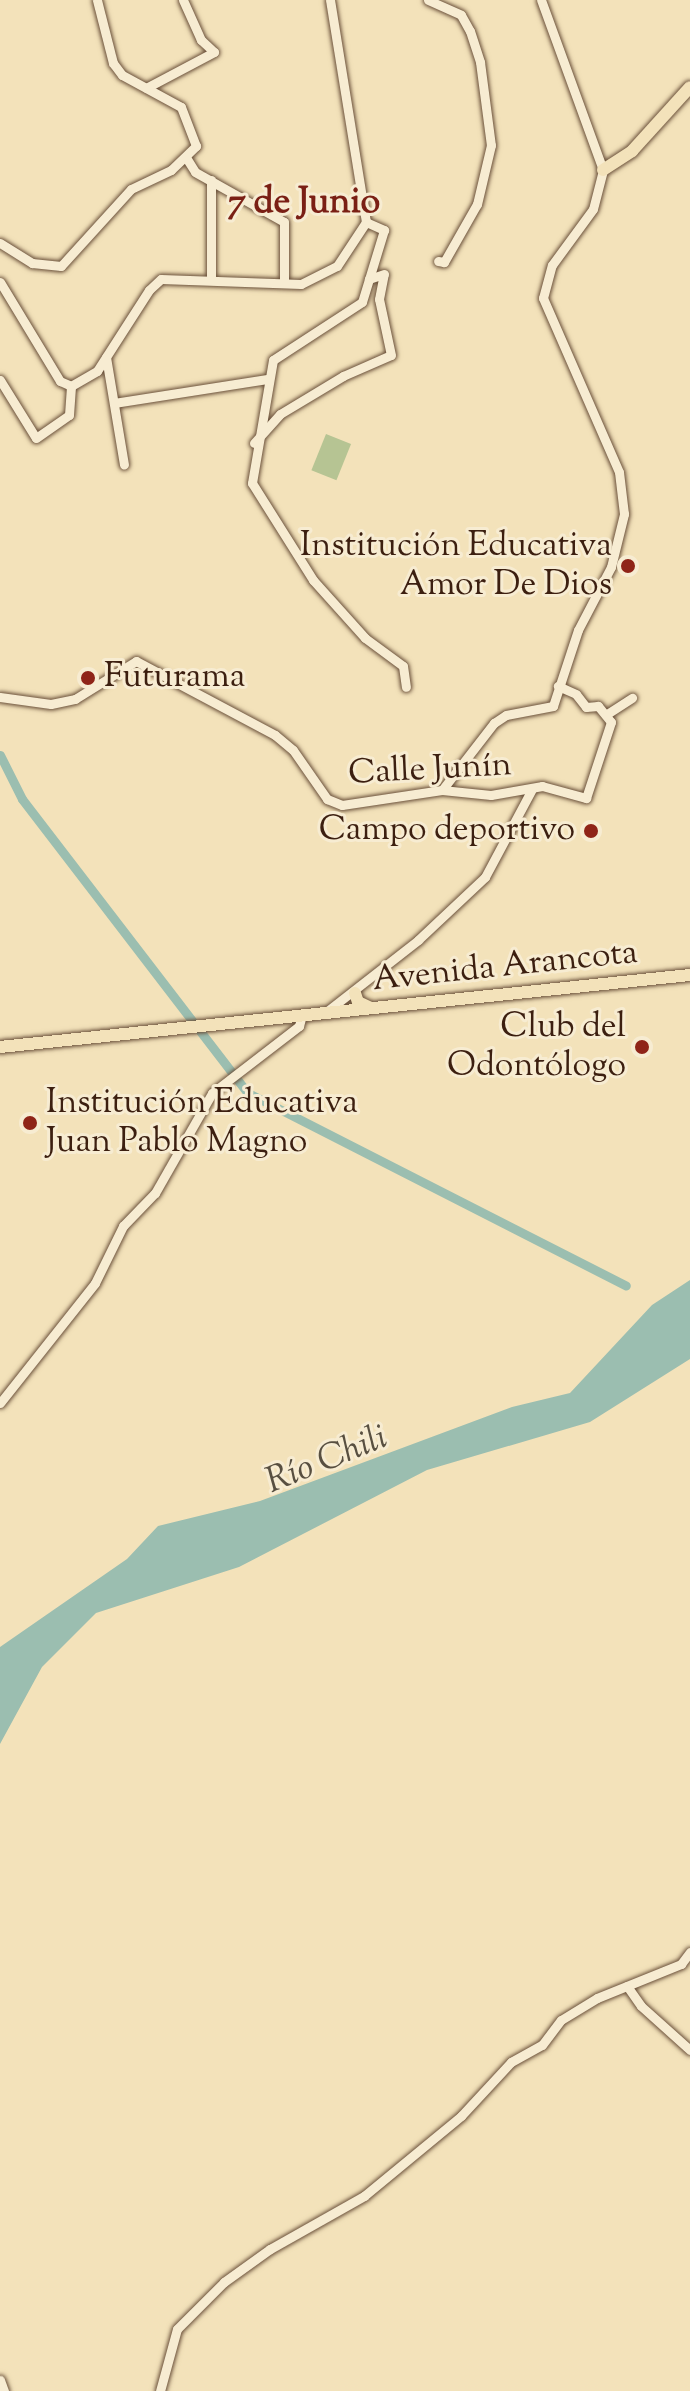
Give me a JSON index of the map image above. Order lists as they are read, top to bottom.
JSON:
{
  "streets": {
    "main road": ["Avenida Arancota"],
    "street": ["Calle Junín"]
  },
  "districts": ["7 de Junio"],
  "water": ["Río Chili"],
  "places": [
    "Institución Educativa Amor De Dios",
    "Futurama",
    "Campo deportivo",
    "Club del Odontólogo",
    "Institución Educativa Juan Pablo Magno"
  ]
}
